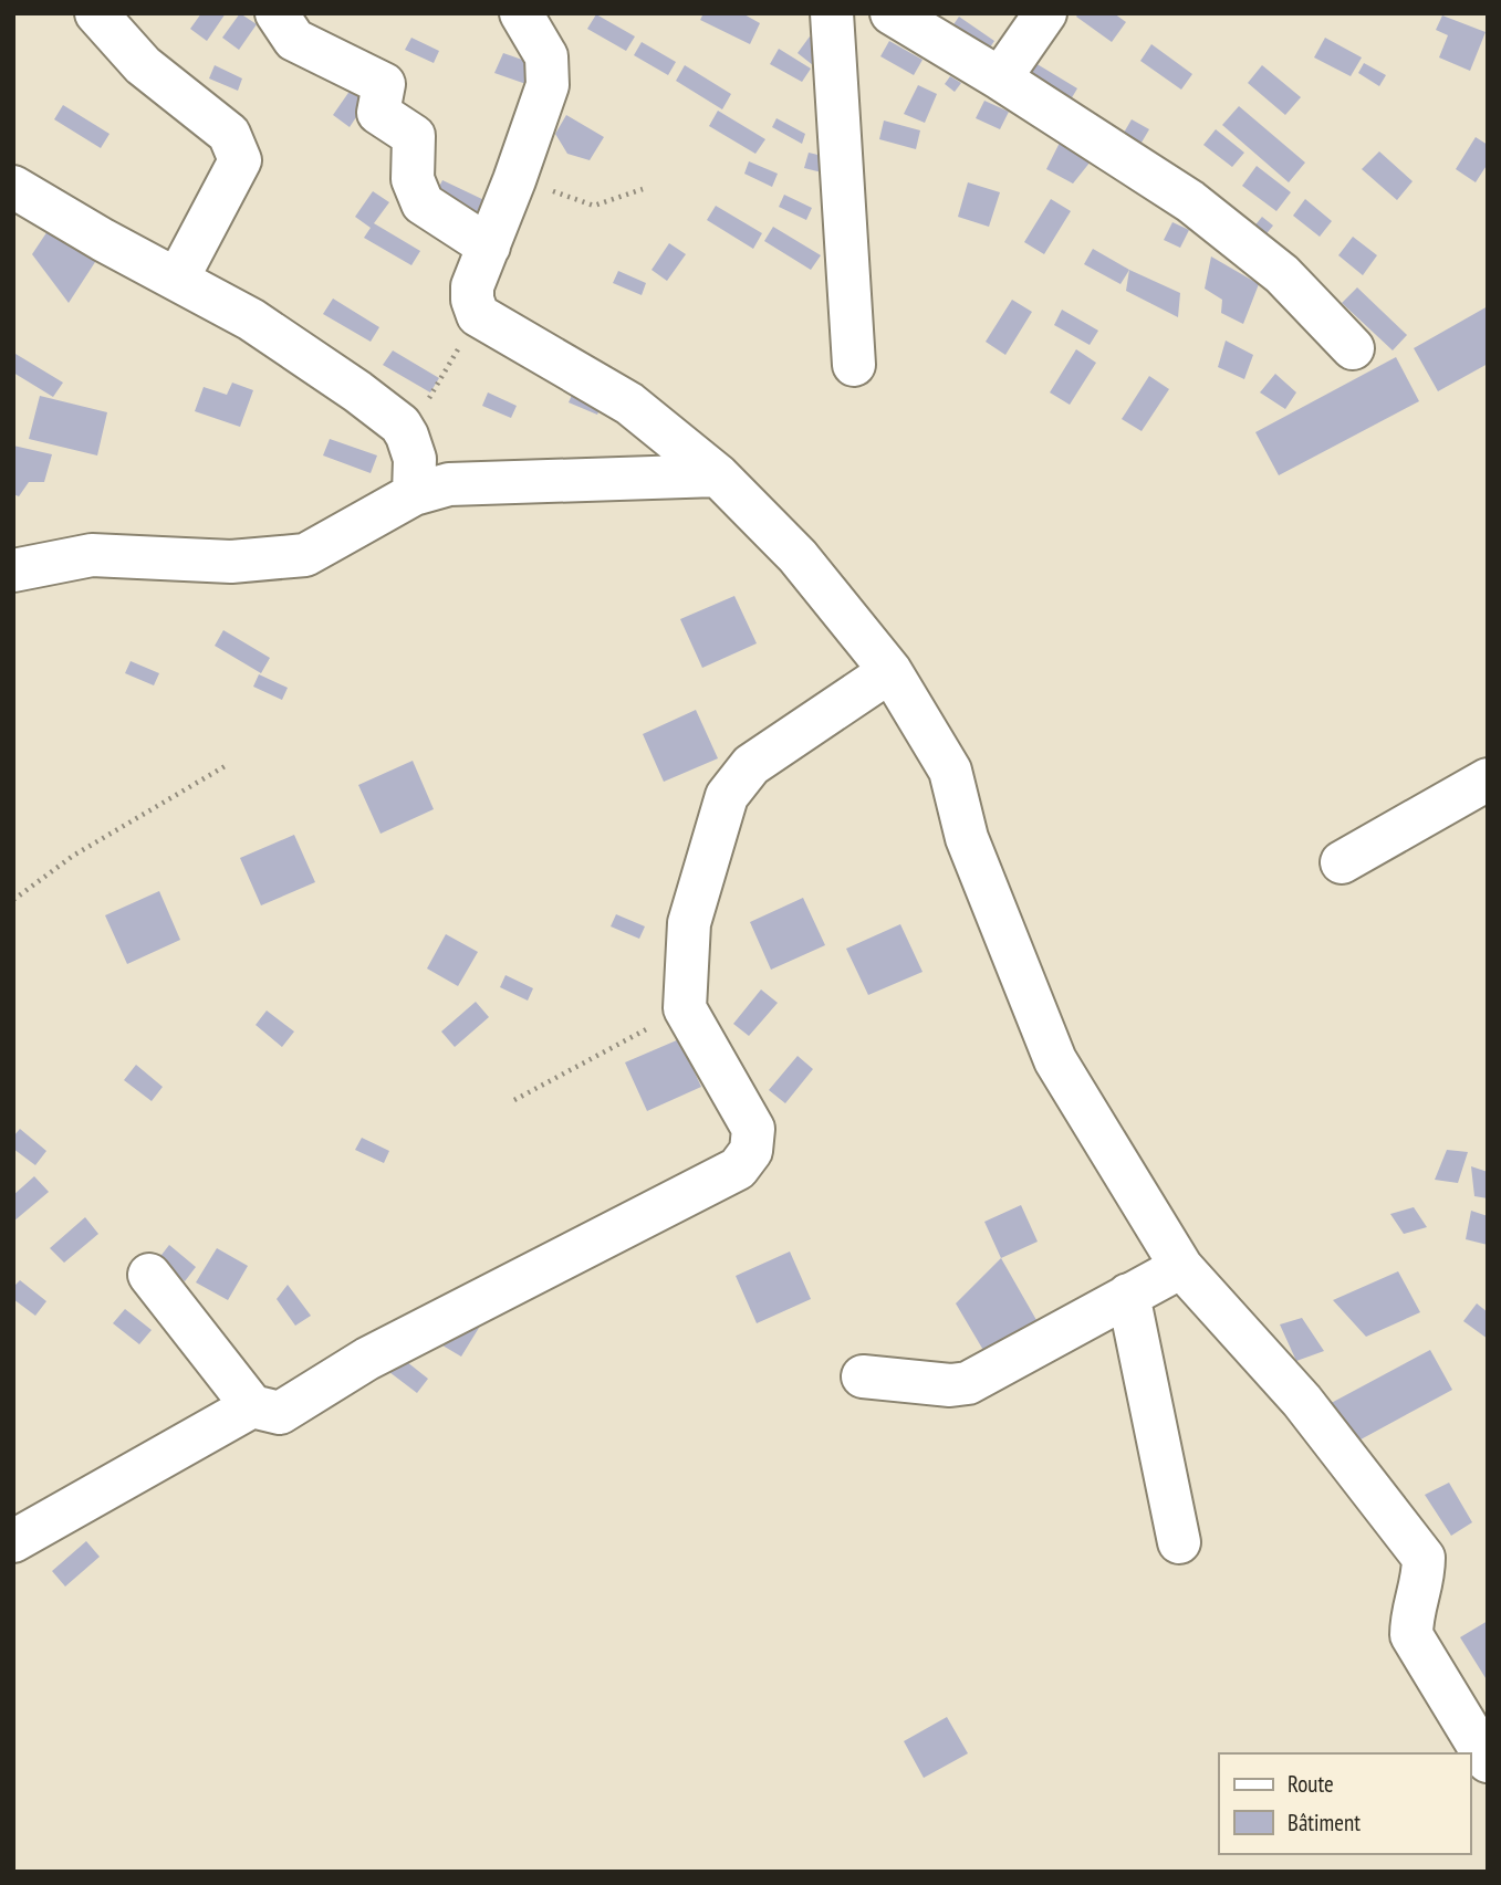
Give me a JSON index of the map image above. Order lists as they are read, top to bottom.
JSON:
{
  "legend": ["Route", "Bâtiment"]
}
